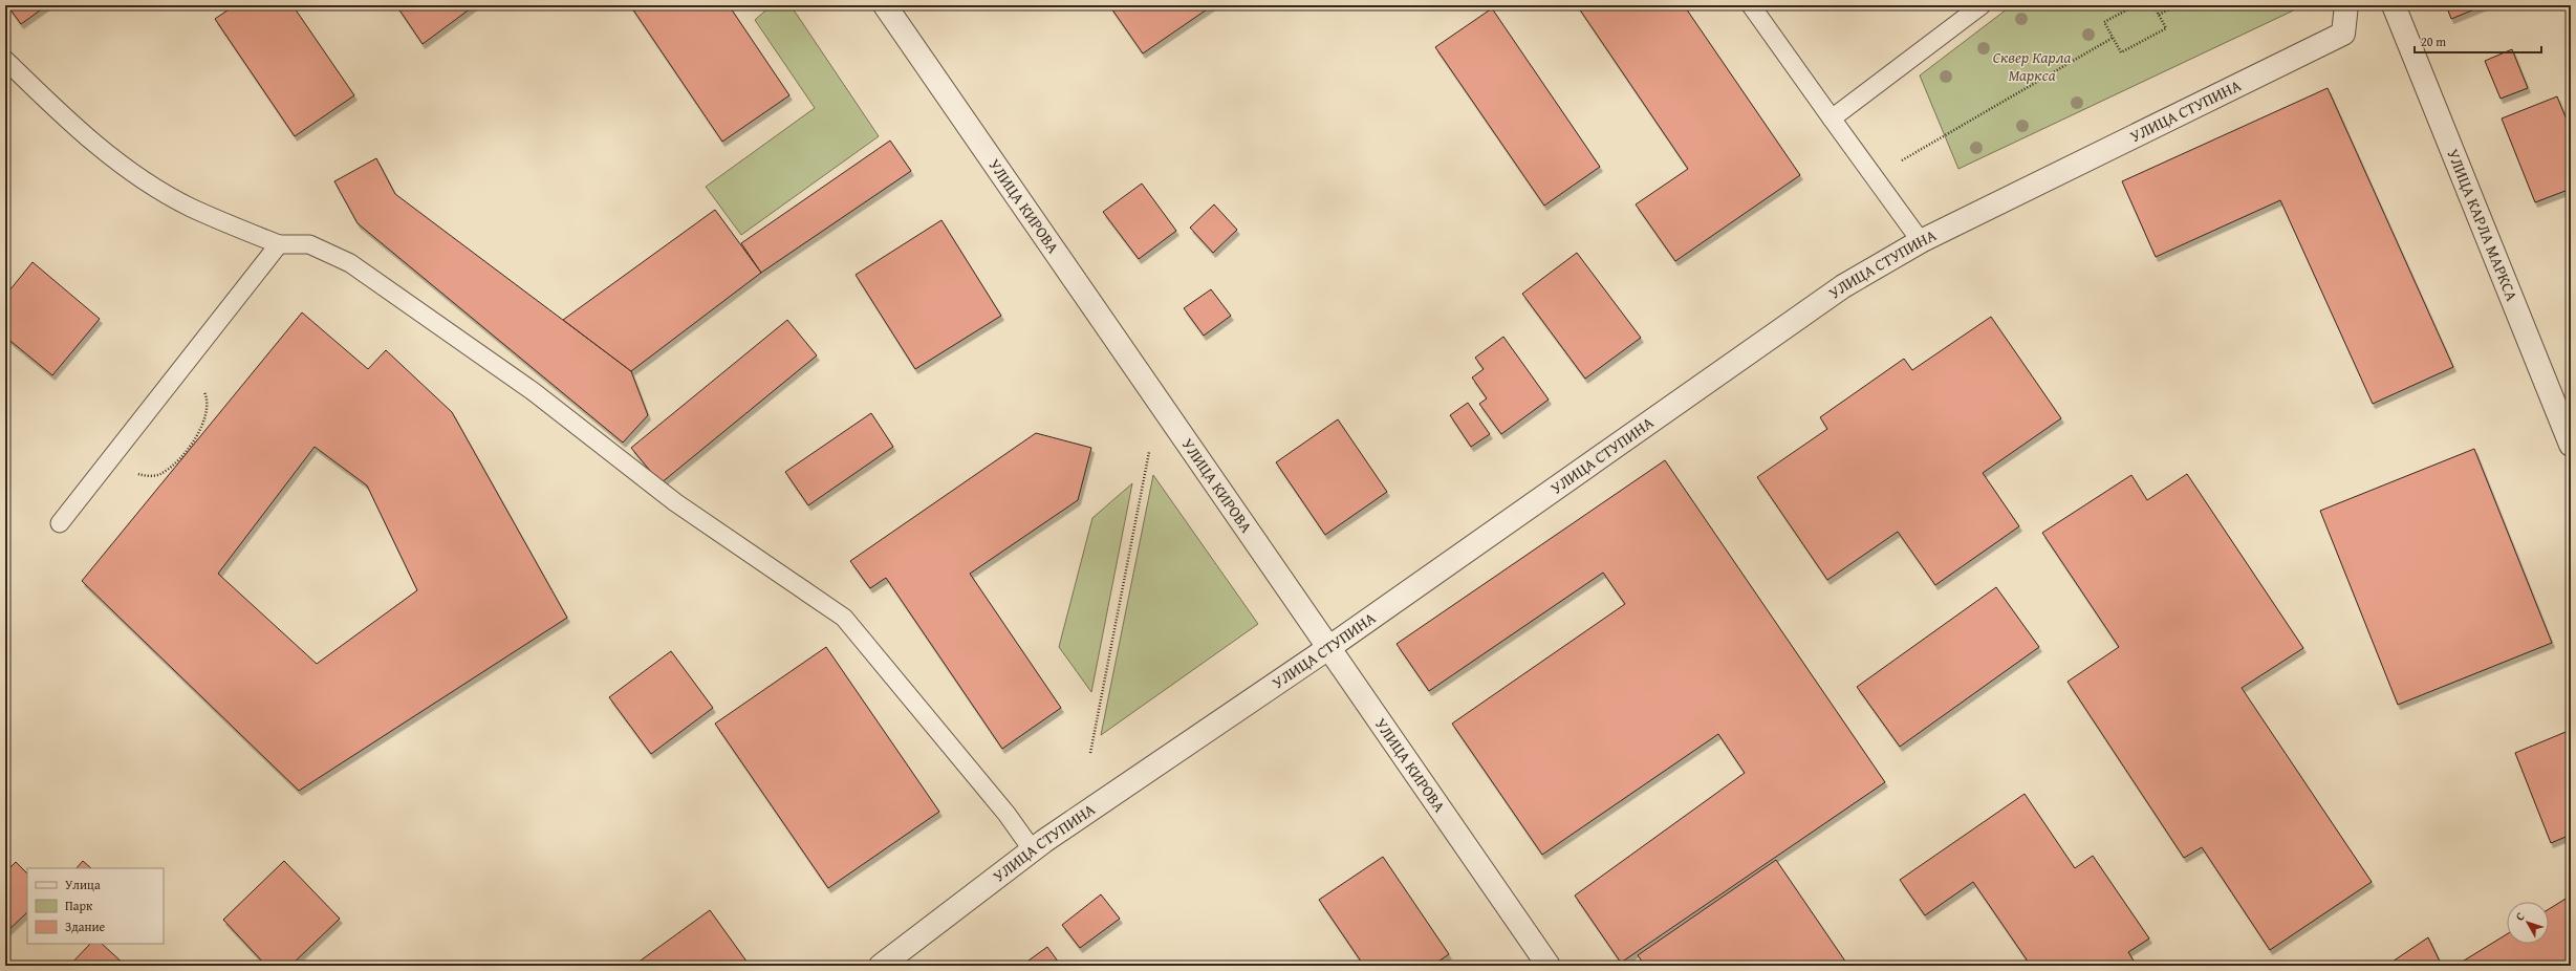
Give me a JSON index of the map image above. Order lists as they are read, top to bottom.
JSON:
{
  "streets": {
    "street": ["УЛИЦА СТУПИНА", "УЛИЦА КИРОВА", "УЛИЦА КАРЛА МАРКСА"]
  },
  "crossings": [
    ["УЛИЦА СТУПИНА", "УЛИЦА КИРОВА"]
  ],
  "parks": ["Сквер Карла Маркса"],
  "legend": ["Улица", "Парк", "Здание"],
  "scale_bar": "20 m",
  "north": "top left"
}
